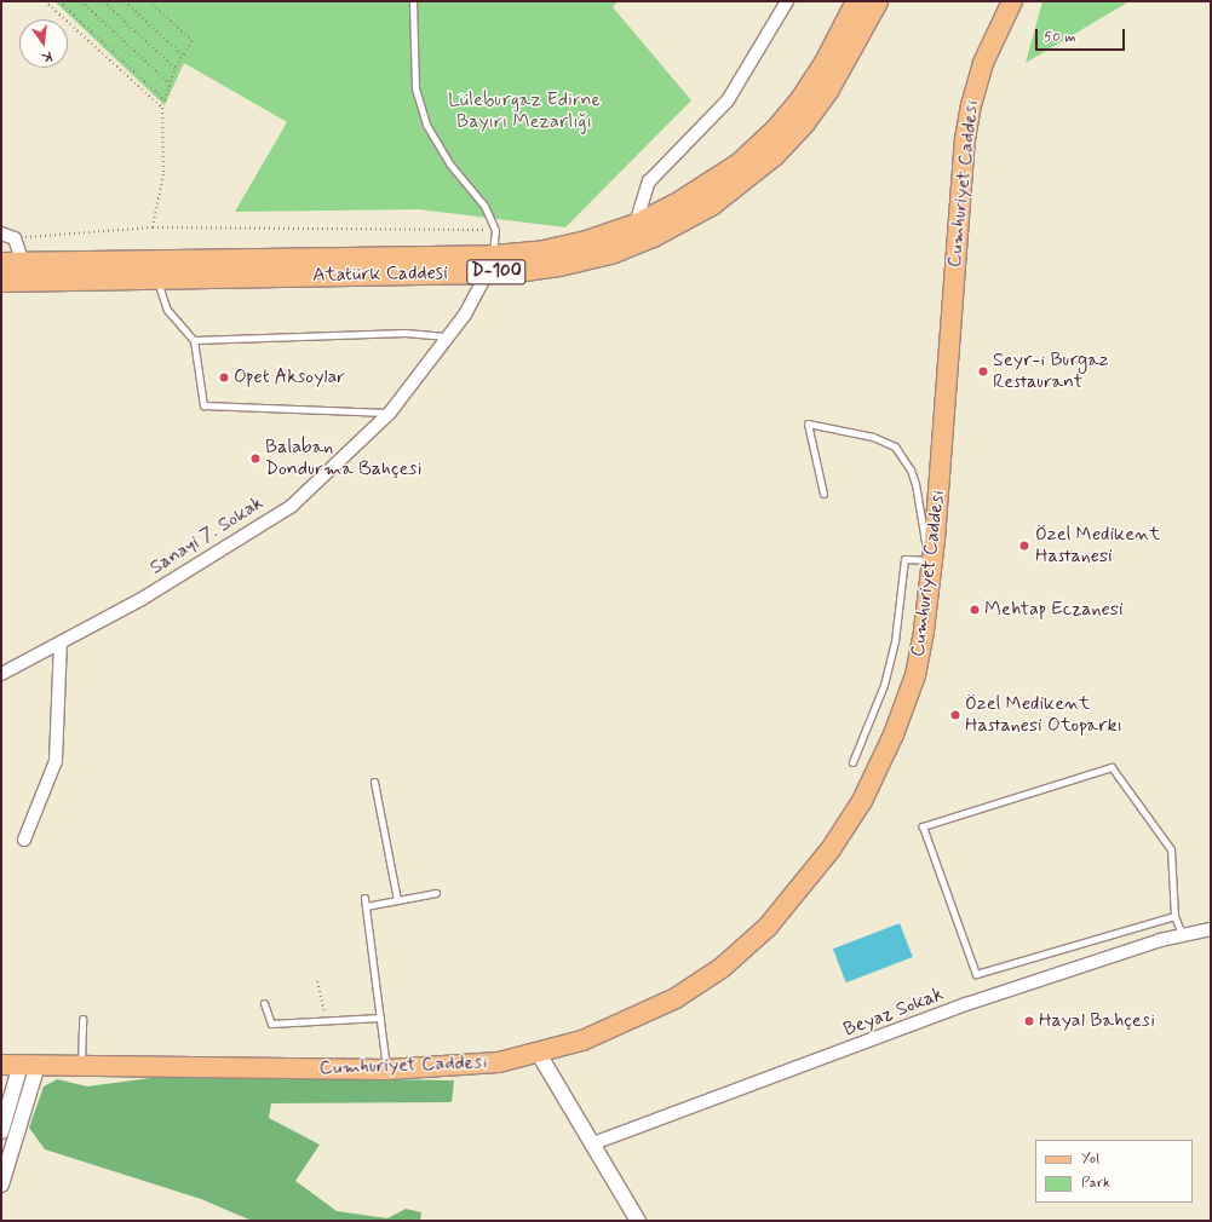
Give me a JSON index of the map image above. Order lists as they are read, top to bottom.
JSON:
{
  "streets": {
    "highway": ["D-100", "Atatürk Caddesi"],
    "main road": ["Cumhuriyet Caddesi"],
    "street": ["Sanayi 7. Sokak", "Beyaz Sokak"]
  },
  "crossings": [
    ["Atatürk Caddesi", "Sanayi 7. Sokak"]
  ],
  "parks": ["Lüleburgaz Edirne Bayırı Mezarlığı"],
  "places": [
    "Seyr-i Burgaz Restaurant",
    "Opet Aksoylar",
    "Balaban Dondurma Bahçesi",
    "Özel Medikent Hastanesi",
    "Mehtap Eczanesi",
    "Özel Medikent Hastanesi Otoparkı",
    "Hayal Bahçesi"
  ],
  "legend": ["Yol", "Park"],
  "scale_bar": "50 m",
  "north": "bottom"
}
